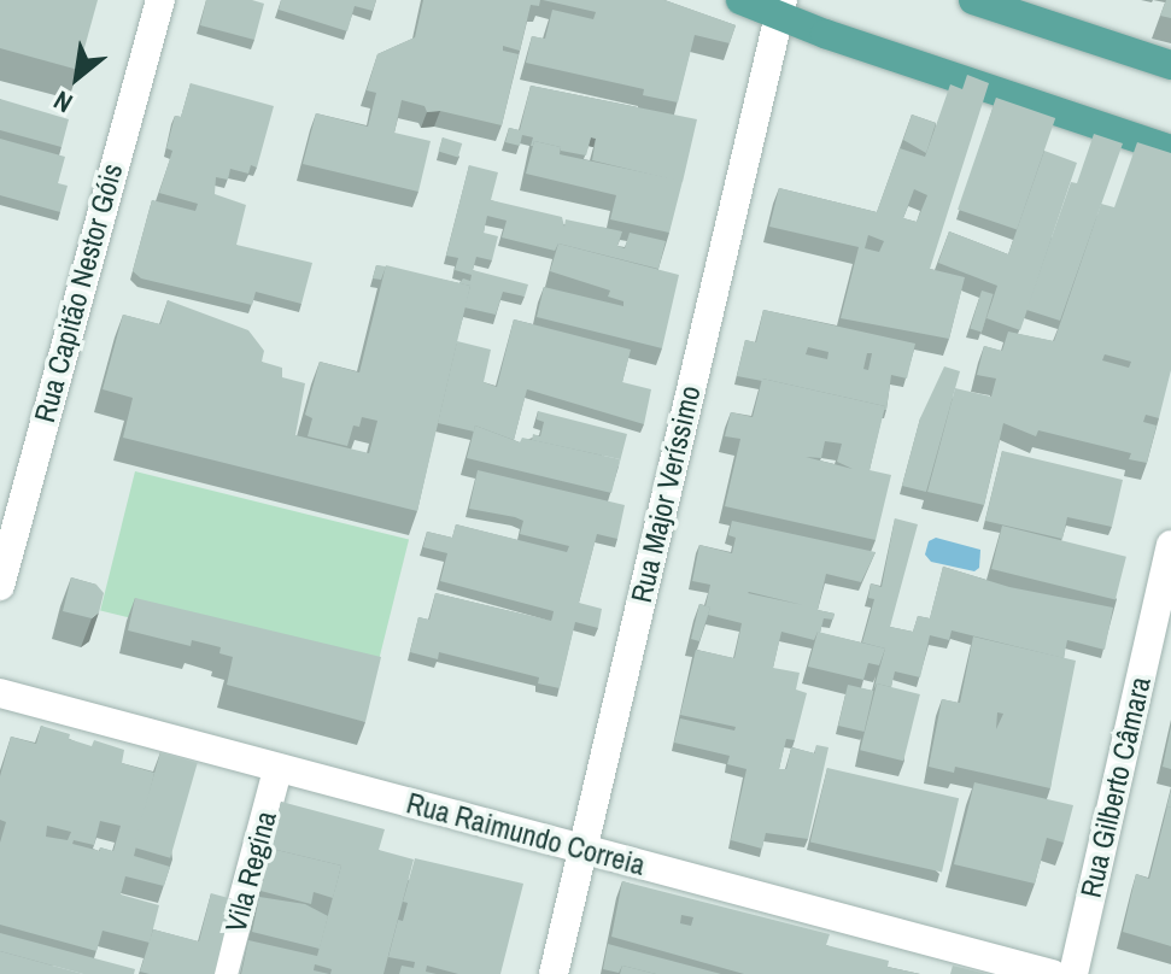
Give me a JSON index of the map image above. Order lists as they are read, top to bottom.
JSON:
{
  "streets": {
    "street": [
      "Rua Capitão Nestor Góis",
      "Rua Major Veríssimo",
      "Rua Gilberto Câmara",
      "Rua Raimundo Correia",
      "Vila Regina"
    ]
  },
  "crossings": [
    ["Rua Major Veríssimo", "Rua Raimundo Correia"],
    ["Rua Raimundo Correia", "Vila Regina"]
  ],
  "north": "bottom left"
}
